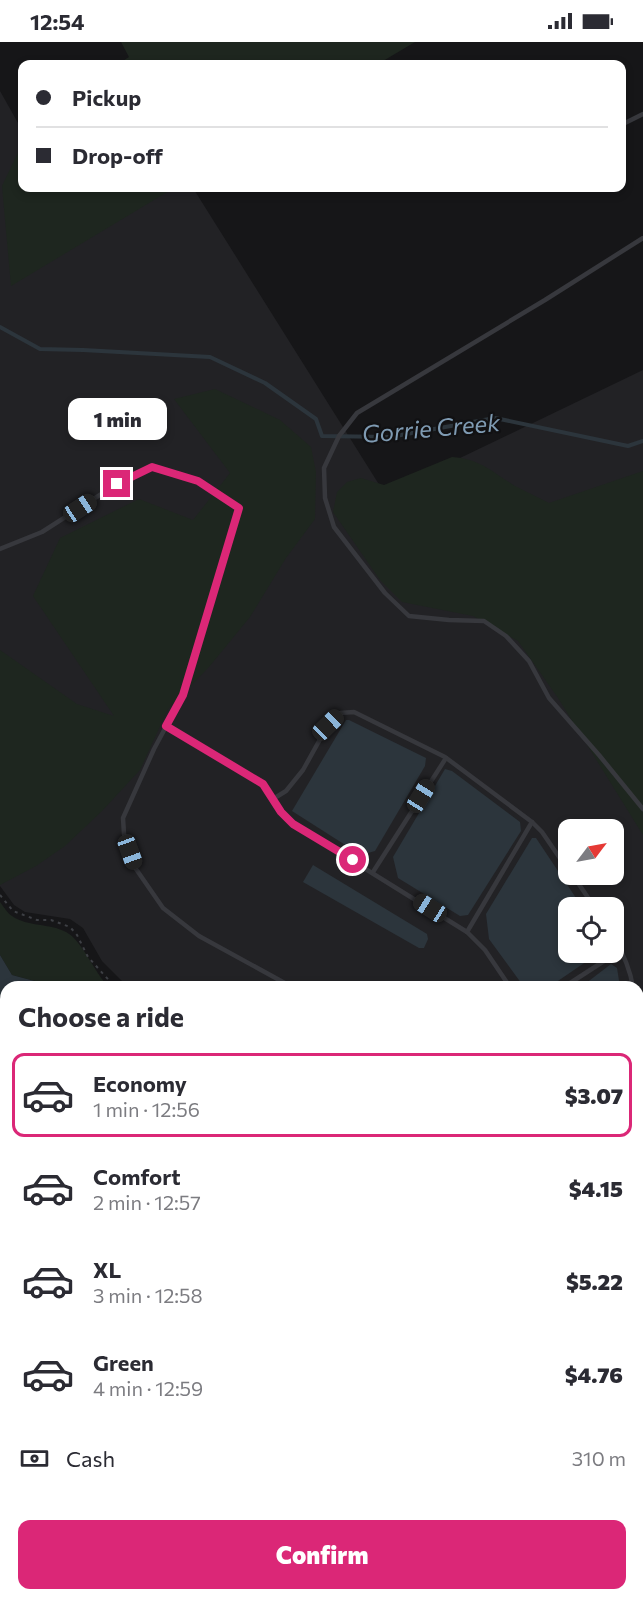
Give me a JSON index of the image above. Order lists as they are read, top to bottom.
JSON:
{
  "water": ["Gorrie Creek"],
  "north": "top right",
  "page": {
    "status": "12:54",
    "banner": ["Pickup", "Drop-off"],
    "bubble": "1 min",
    "heading": "Choose a ride",
    "list": [
      {
        "name": "Economy",
        "note": "1 min · 12:56",
        "value": "$3.07"
      },
      {
        "name": "Comfort",
        "note": "2 min · 12:57",
        "value": "$4.15"
      },
      {
        "name": "XL",
        "note": "3 min · 12:58",
        "value": "$5.22"
      },
      {
        "name": "Green",
        "note": "4 min · 12:59",
        "value": "$4.76"
      }
    ],
    "pay": ["Cash", "310 m"],
    "buttons": "Confirm"
  }
}
